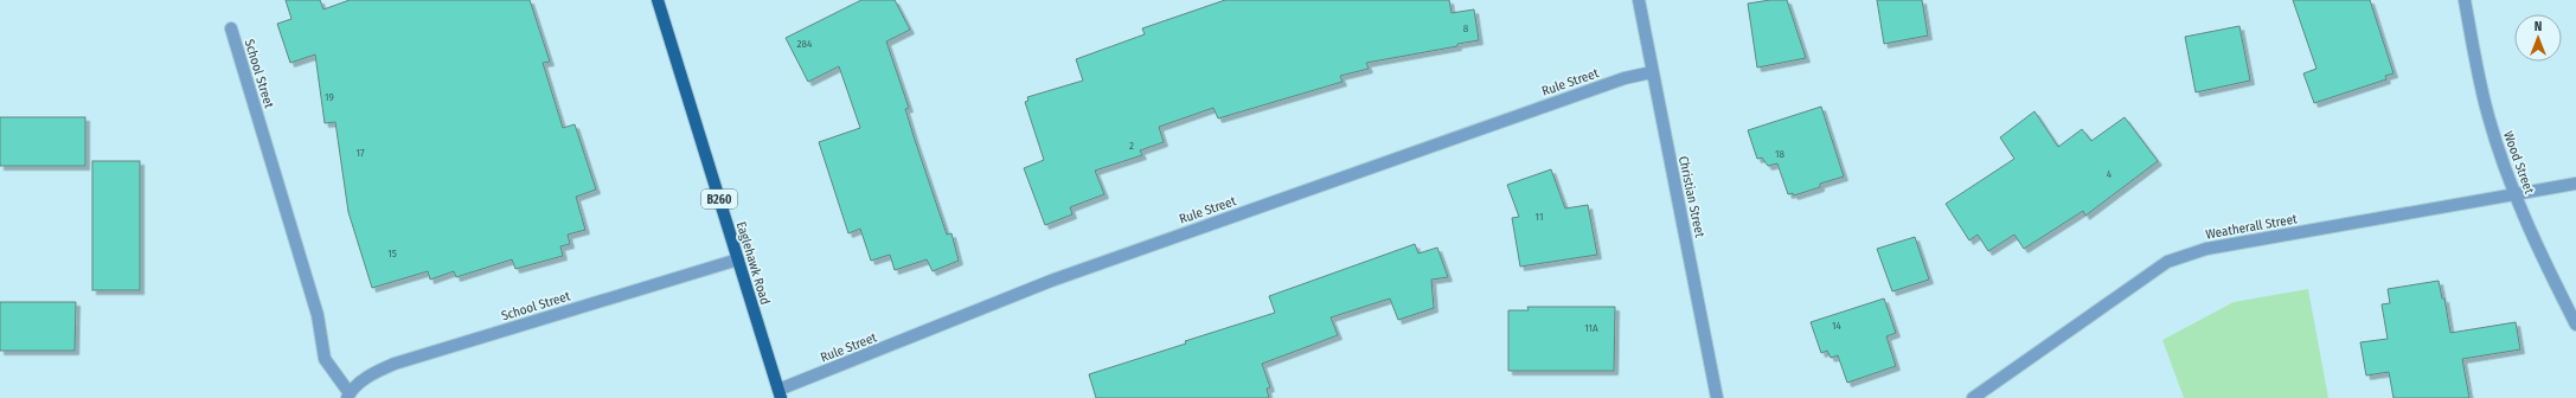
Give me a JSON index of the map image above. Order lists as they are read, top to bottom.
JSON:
{
  "streets": {
    "main road": ["B260", "Eaglehawk Road"],
    "street": [
      "School Street",
      "Rule Street",
      "Wood Street",
      "Christian Street",
      "Weatherall Street"
    ]
  },
  "crossings": [
    ["School Street", "Eaglehawk Road"],
    ["Rule Street", "Christian Street"],
    ["Rule Street", "Eaglehawk Road"],
    ["Wood Street", "Weatherall Street"]
  ],
  "house_numbers": [
    "8",
    "284",
    "19",
    "2",
    "17",
    "18",
    "4",
    "11",
    "15",
    "14",
    "11A"
  ],
  "north": "top"
}
